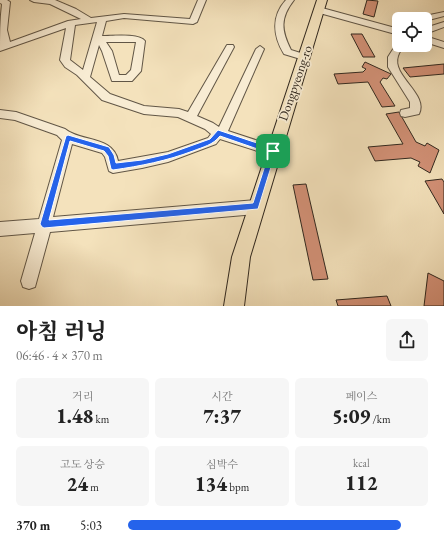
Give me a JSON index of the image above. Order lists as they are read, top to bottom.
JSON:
{
  "streets": {
    "main road": ["Dongpyeong-ro"]
  },
  "page": {
    "heading": ["아침 러닝", "06:46 · 4 × 370 m"],
    "stats": [
      ["거리", "1.48 km"],
      ["시간", "7:37"],
      ["페이스", "5:09 /km"],
      ["고도 상승", "24 m"],
      ["심박수", "134 bpm"],
      ["kcal", "112"]
    ],
    "list": [
      {
        "name": "370 m",
        "note": "5:03"
      }
    ]
  }
}
